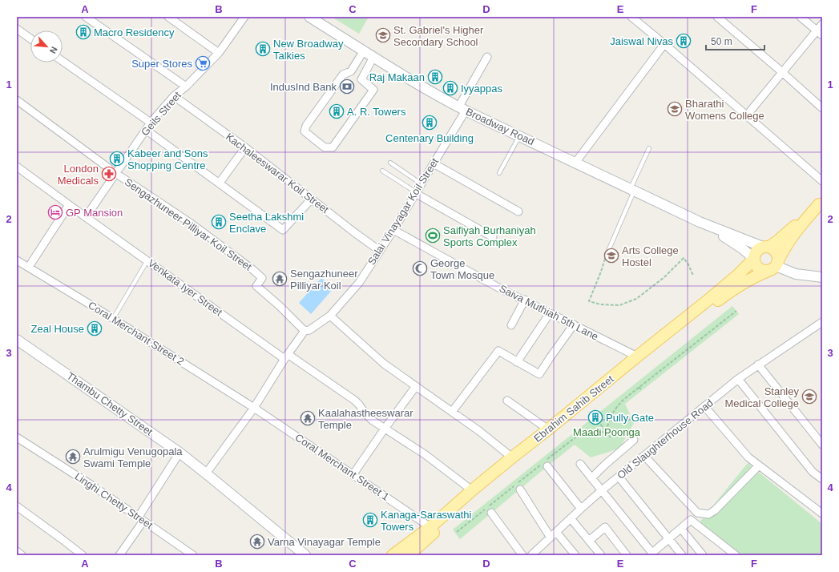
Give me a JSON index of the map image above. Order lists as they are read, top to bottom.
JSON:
{
  "streets": {
    "main road": ["Broadway Road", "Thambu Chetty Street", "Ebrahim Sahib Street"],
    "street": [
      "Geils Street",
      "Kachaleeswarar Koil Street",
      "Salai Vinayagar Koil Street",
      "Sengazhuneer Pilliyar Koil Street",
      "Venkata Iyer Street",
      "Saiva Muthiah 5th Lane",
      "Coral Merchant Street 2",
      "Old Slaughterhouse Road",
      "Coral Merchant Street 1",
      "Linghi Chetty Street"
    ]
  },
  "crossings": [
    ["Geils Street", "Kachaleeswarar Koil Street"],
    ["Geils Street", "Sengazhuneer Pilliyar Koil Street"],
    ["Geils Street", "Venkata Iyer Street"],
    ["Broadway Road", "Salai Vinayagar Koil Street"],
    ["Broadway Road", "Ebrahim Sahib Street"],
    ["Kachaleeswarar Koil Street", "Salai Vinayagar Koil Street"],
    ["Salai Vinayagar Koil Street", "Sengazhuneer Pilliyar Koil Street"],
    ["Salai Vinayagar Koil Street", "Venkata Iyer Street"],
    ["Salai Vinayagar Koil Street", "Saiva Muthiah 5th Lane"],
    ["Salai Vinayagar Koil Street", "Coral Merchant Street 2"],
    ["Salai Vinayagar Koil Street", "Thambu Chetty Street"],
    ["Salai Vinayagar Koil Street", "Coral Merchant Street 1"],
    ["Venkata Iyer Street", "Ebrahim Sahib Street"],
    ["Saiva Muthiah 5th Lane", "Ebrahim Sahib Street"],
    ["Coral Merchant Street 2", "Coral Merchant Street 1"],
    ["Ebrahim Sahib Street", "Coral Merchant Street 1"]
  ],
  "parks": ["Maadi Poonga"],
  "places": {
    "building": [
      "Macro Residency",
      "Jaiswal Nivas",
      "New Broadway Talkies",
      "Raj Makaan",
      "Iyyappas",
      "A. R. Towers",
      "Centenary Building",
      "Kabeer and Sons Shopping Centre",
      "Seetha Lakshmi Enclave",
      "Zeal House",
      "Pully Gate",
      "Kanaga-Saraswathi Towers"
    ],
    "school or university": [
      "St. Gabriel's Higher Secondary School",
      "Bharathi Womens College",
      "Arts College Hostel",
      "Stanley Medical College"
    ],
    "supermarket": ["Super Stores"],
    "bank": ["IndusInd Bank"],
    "pharmacy": ["London Medicals"],
    "hotel": ["GP Mansion"],
    "sports": ["Saifiyah Burhaniyah Sports Complex"],
    "mosque": ["George Town Mosque"],
    "temple": [
      "Sengazhuneer Pilliyar Koil",
      "Kaalahastheeswarar Temple",
      "Arulmigu Venugopala Swami Temple",
      "Varna Vinayagar Temple"
    ]
  },
  "scale_bar": "50 m",
  "north": "bottom right",
  "grid": {
    "columns": [
      "A",
      "B",
      "C",
      "D",
      "E",
      "F"
    ],
    "rows": [
      "1",
      "2",
      "3",
      "4"
    ]
  }
}
